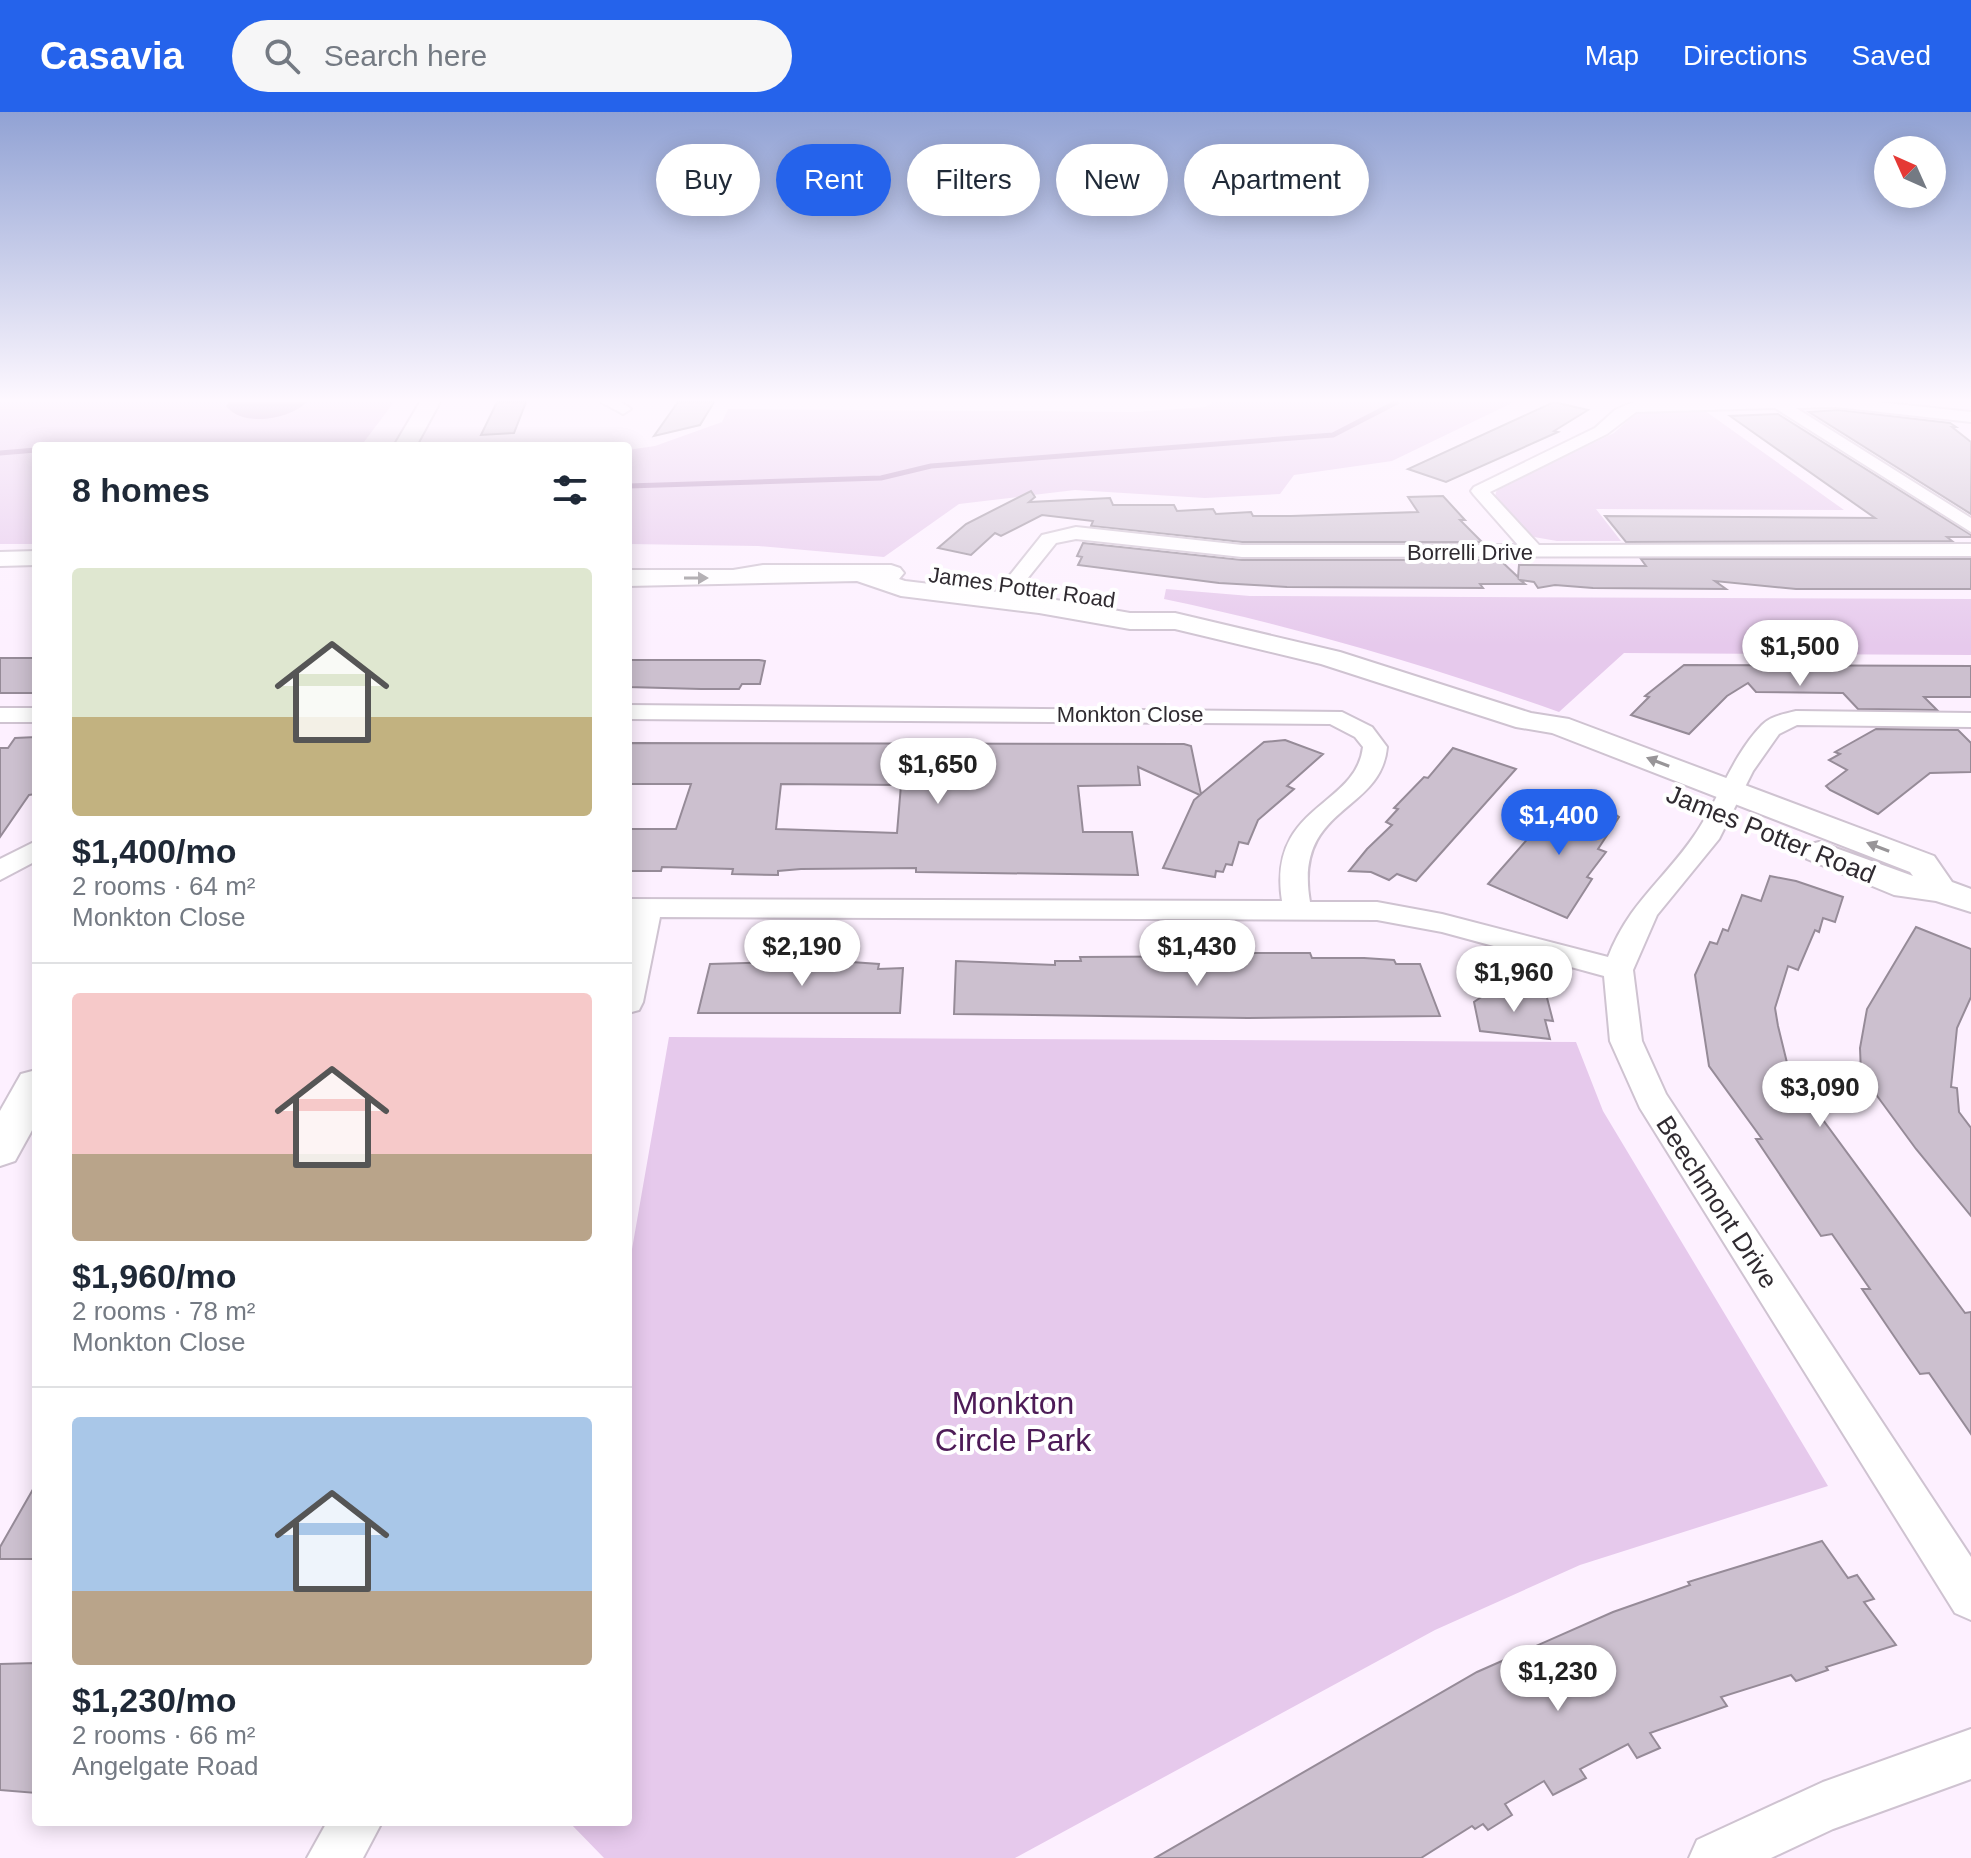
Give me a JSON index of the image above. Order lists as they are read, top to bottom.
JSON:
{
  "streets": {
    "main road": ["James Potter Road"],
    "street": ["Borrelli Drive", "Monkton Close", "Beechmont Drive"]
  },
  "crossings": [
    ["Borrelli Drive", "James Potter Road"],
    ["James Potter Road", "Beechmont Drive"]
  ],
  "parks": ["Monkton Circle Park"],
  "north": "top left",
  "page": {
    "header": "Casavia",
    "search": "Search here",
    "nav": ["Map", "Directions", "Saved"],
    "chip": [
      "Buy",
      "Rent",
      "Filters",
      "New",
      "Apartment"
    ],
    "heading": "8 homes",
    "list": [
      {
        "name": "$1,400/mo",
        "note": "2 rooms · 64 m² · Monkton Close"
      },
      {
        "name": "$1,960/mo",
        "note": "2 rooms · 78 m² · Monkton Close"
      },
      {
        "name": "$1,230/mo",
        "note": "2 rooms · 66 m² · Angelgate Road"
      }
    ],
    "price": [
      "$1,500",
      "$1,650",
      "$1,400",
      "$2,190",
      "$1,430",
      "$1,960",
      "$3,090",
      "$1,230"
    ]
  }
}
